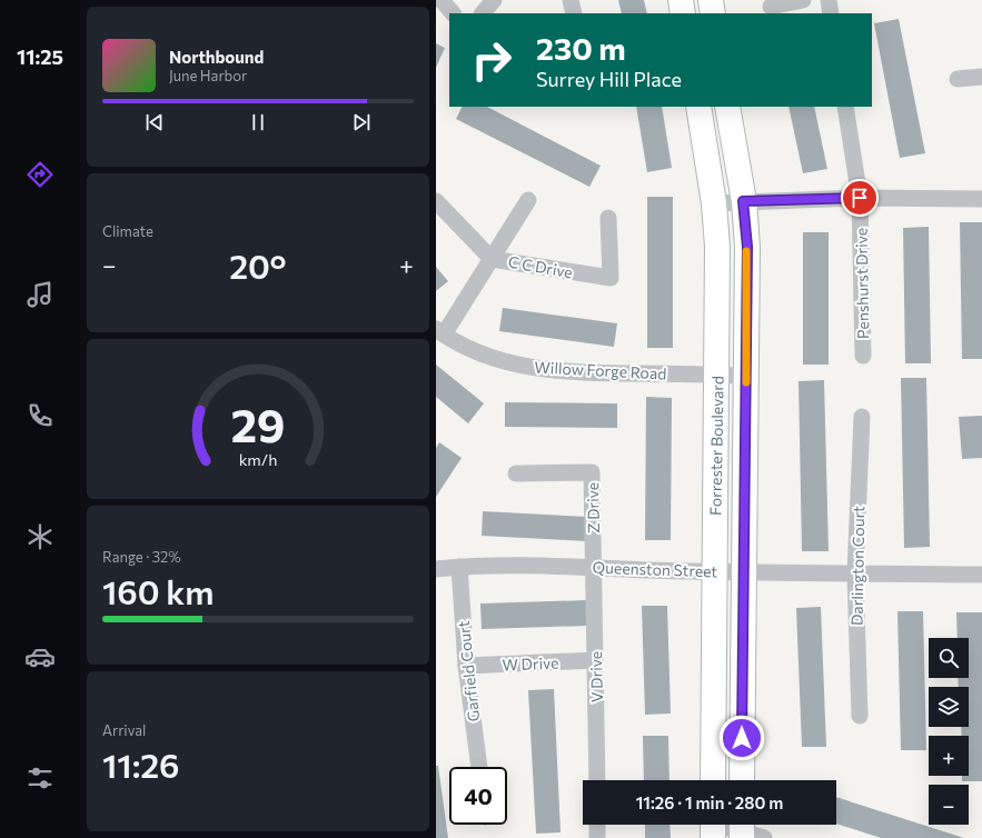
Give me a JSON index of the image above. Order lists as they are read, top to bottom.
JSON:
{
  "streets": {
    "street": [
      "C C Drive",
      "Penshurst Drive",
      "Willow Forge Road",
      "Forrester Boulevard",
      "Z Drive",
      "Darlington Court",
      "Queenston Street",
      "W Drive",
      "Garfield Court",
      "V Drive"
    ]
  },
  "crossings": [
    ["Willow Forge Road", "Forrester Boulevard"],
    ["Forrester Boulevard", "Queenston Street"],
    ["Z Drive", "Queenston Street"],
    ["Z Drive", "V Drive"],
    ["Darlington Court", "Queenston Street"],
    ["Queenston Street", "Garfield Court"],
    ["Queenston Street", "V Drive"],
    ["W Drive", "Garfield Court"],
    ["W Drive", "V Drive"]
  ],
  "page": {
    "tabs": "11:25",
    "turn": ["230 m", "Surrey Hill Place"],
    "song": ["Northbound", "June Harbor"],
    "tile": [
      "Climate",
      ["Range · 32%", "160 km"],
      ["Arrival", "11:26"]
    ],
    "heat": ["−", "20°", "+"],
    "map_buttons": ["+", "−"],
    "limit": "40",
    "trip": "11:26 · 1 min · 280 m",
    "gauge": ["29", "km/h"]
  }
}
